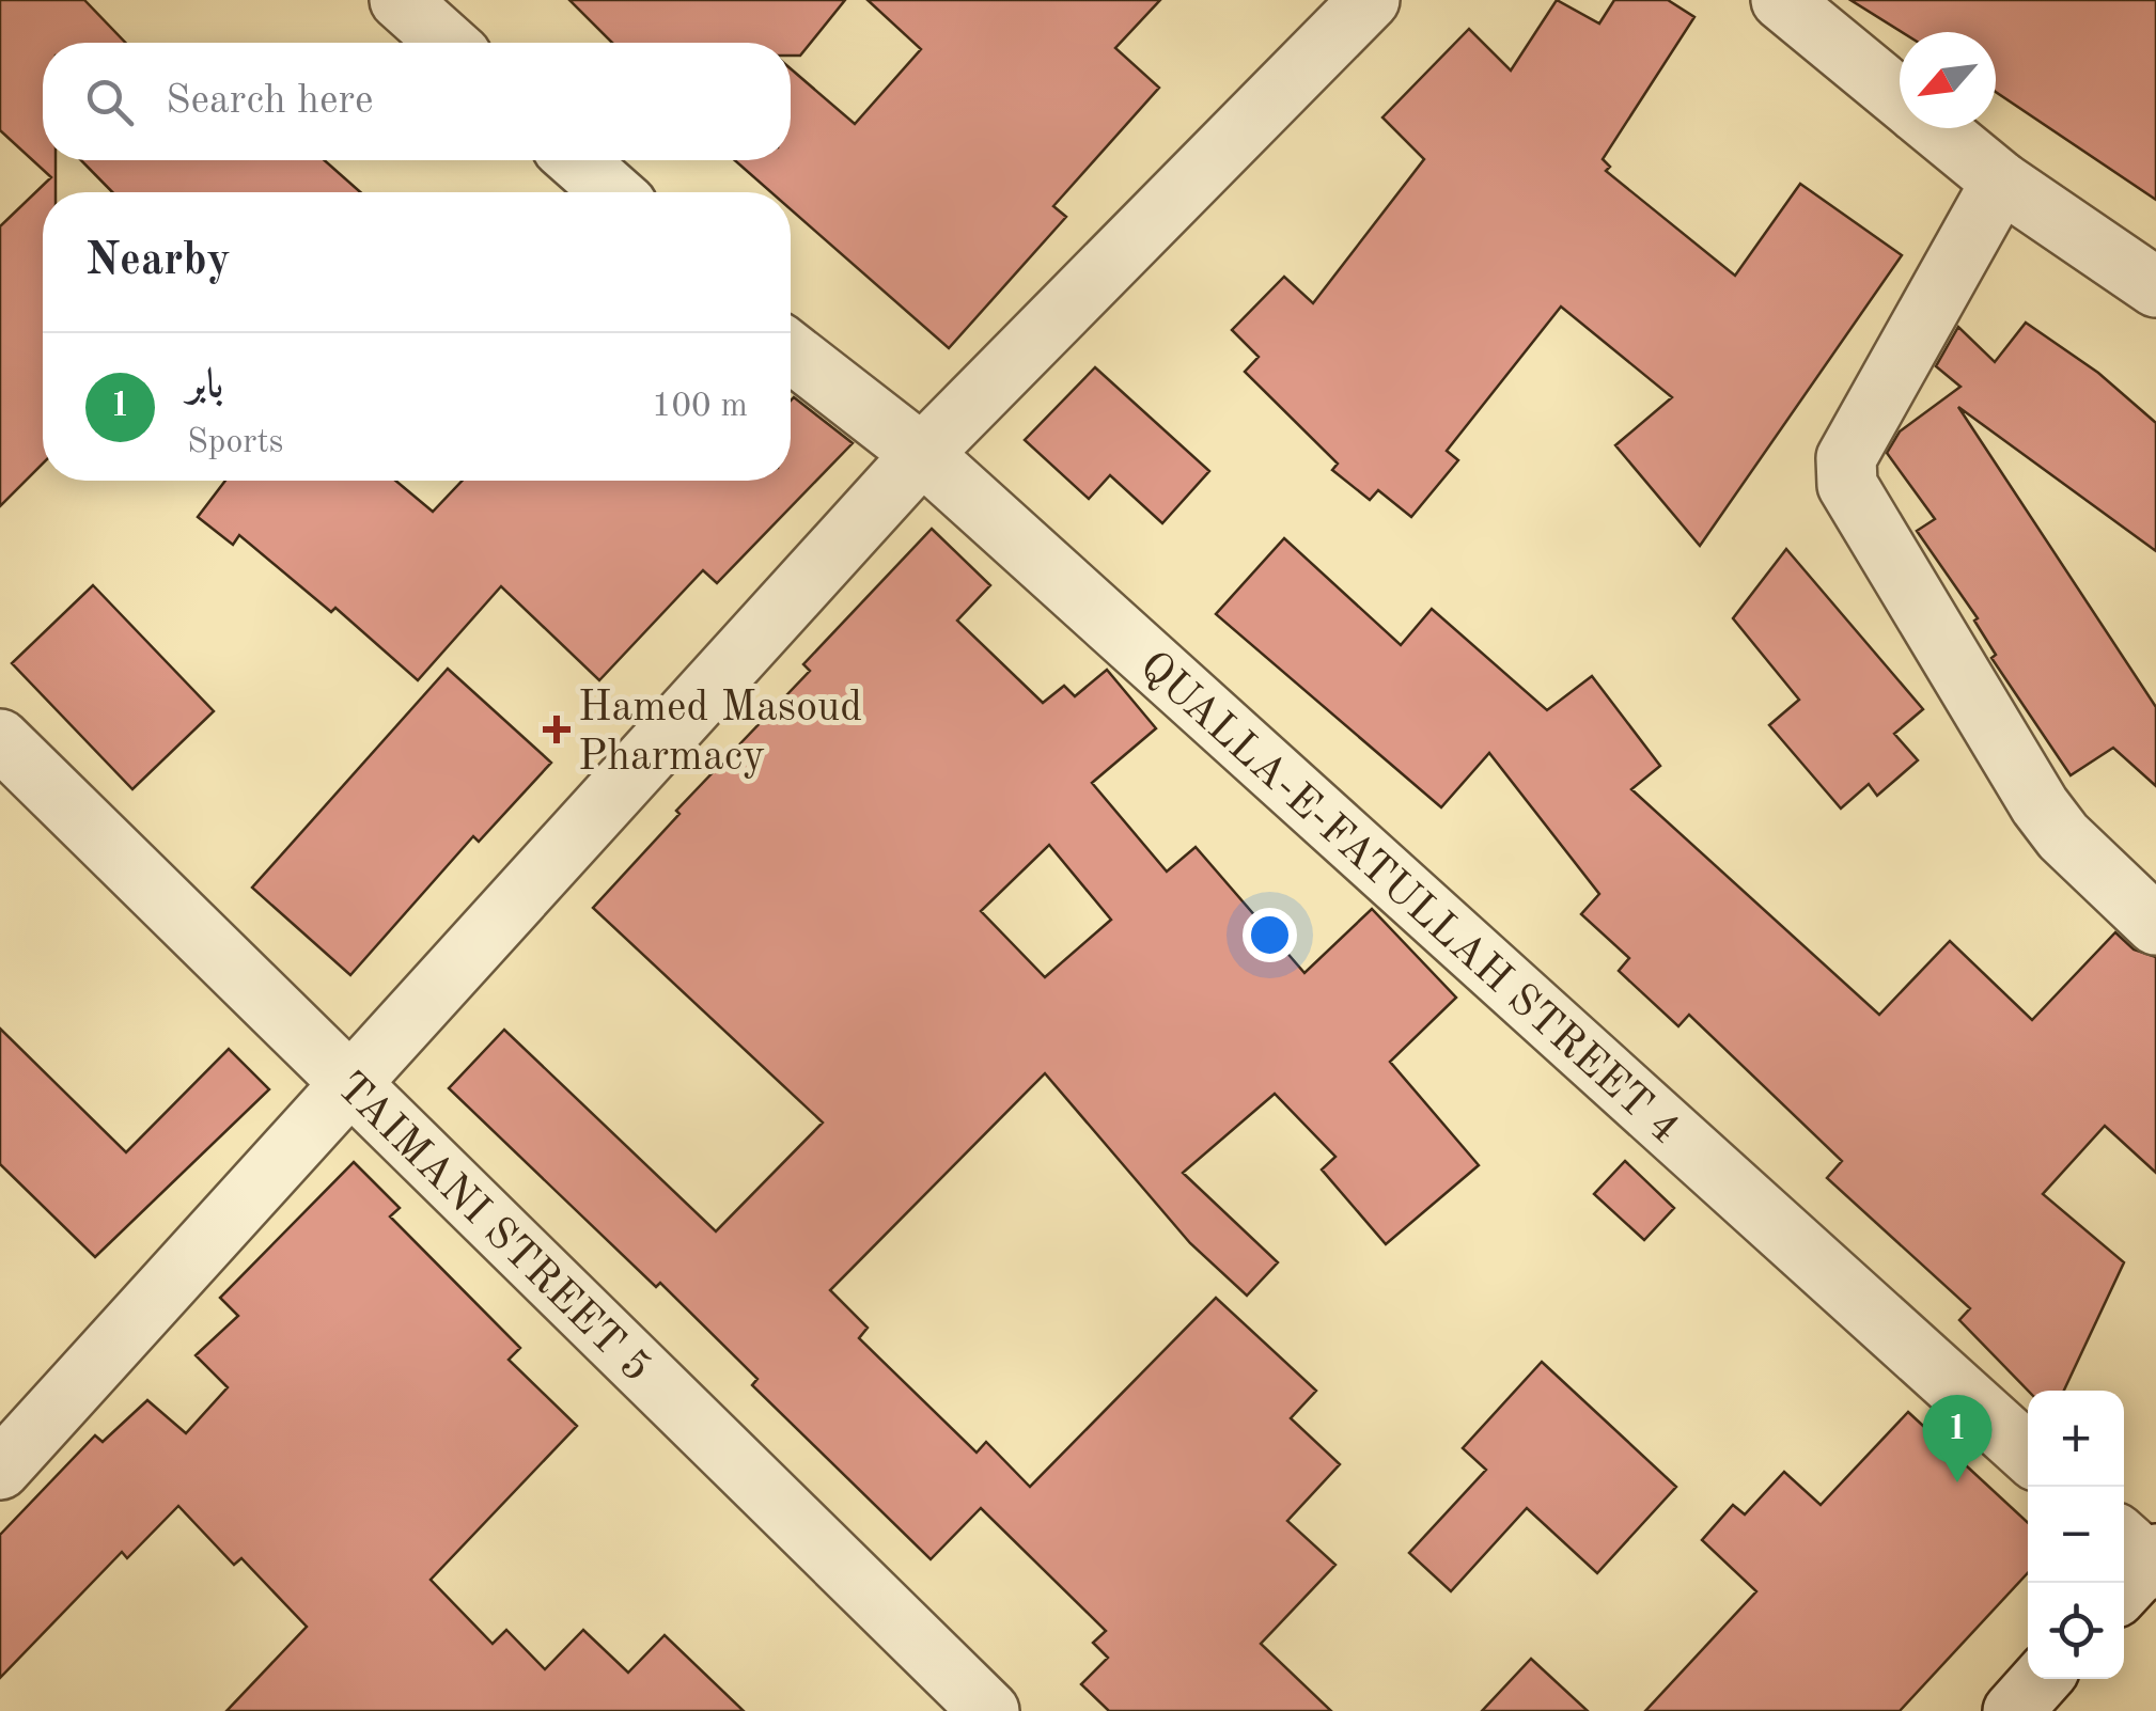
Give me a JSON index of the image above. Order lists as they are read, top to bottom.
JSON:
{
  "streets": {
    "street": ["QUALLA-E-FATULLAH STREET 4", "TAIMANI STREET 5"]
  },
  "places": {
    "health": ["Hamed Masoud Pharmacy"]
  },
  "north": "bottom left",
  "page": {
    "search": "Search here",
    "heading": "Nearby",
    "list": [
      {
        "mark": "1",
        "name": "بابر",
        "note": "Sports",
        "value": "100 m"
      }
    ],
    "map_buttons": ["+", "−"],
    "pins": "1"
  }
}
